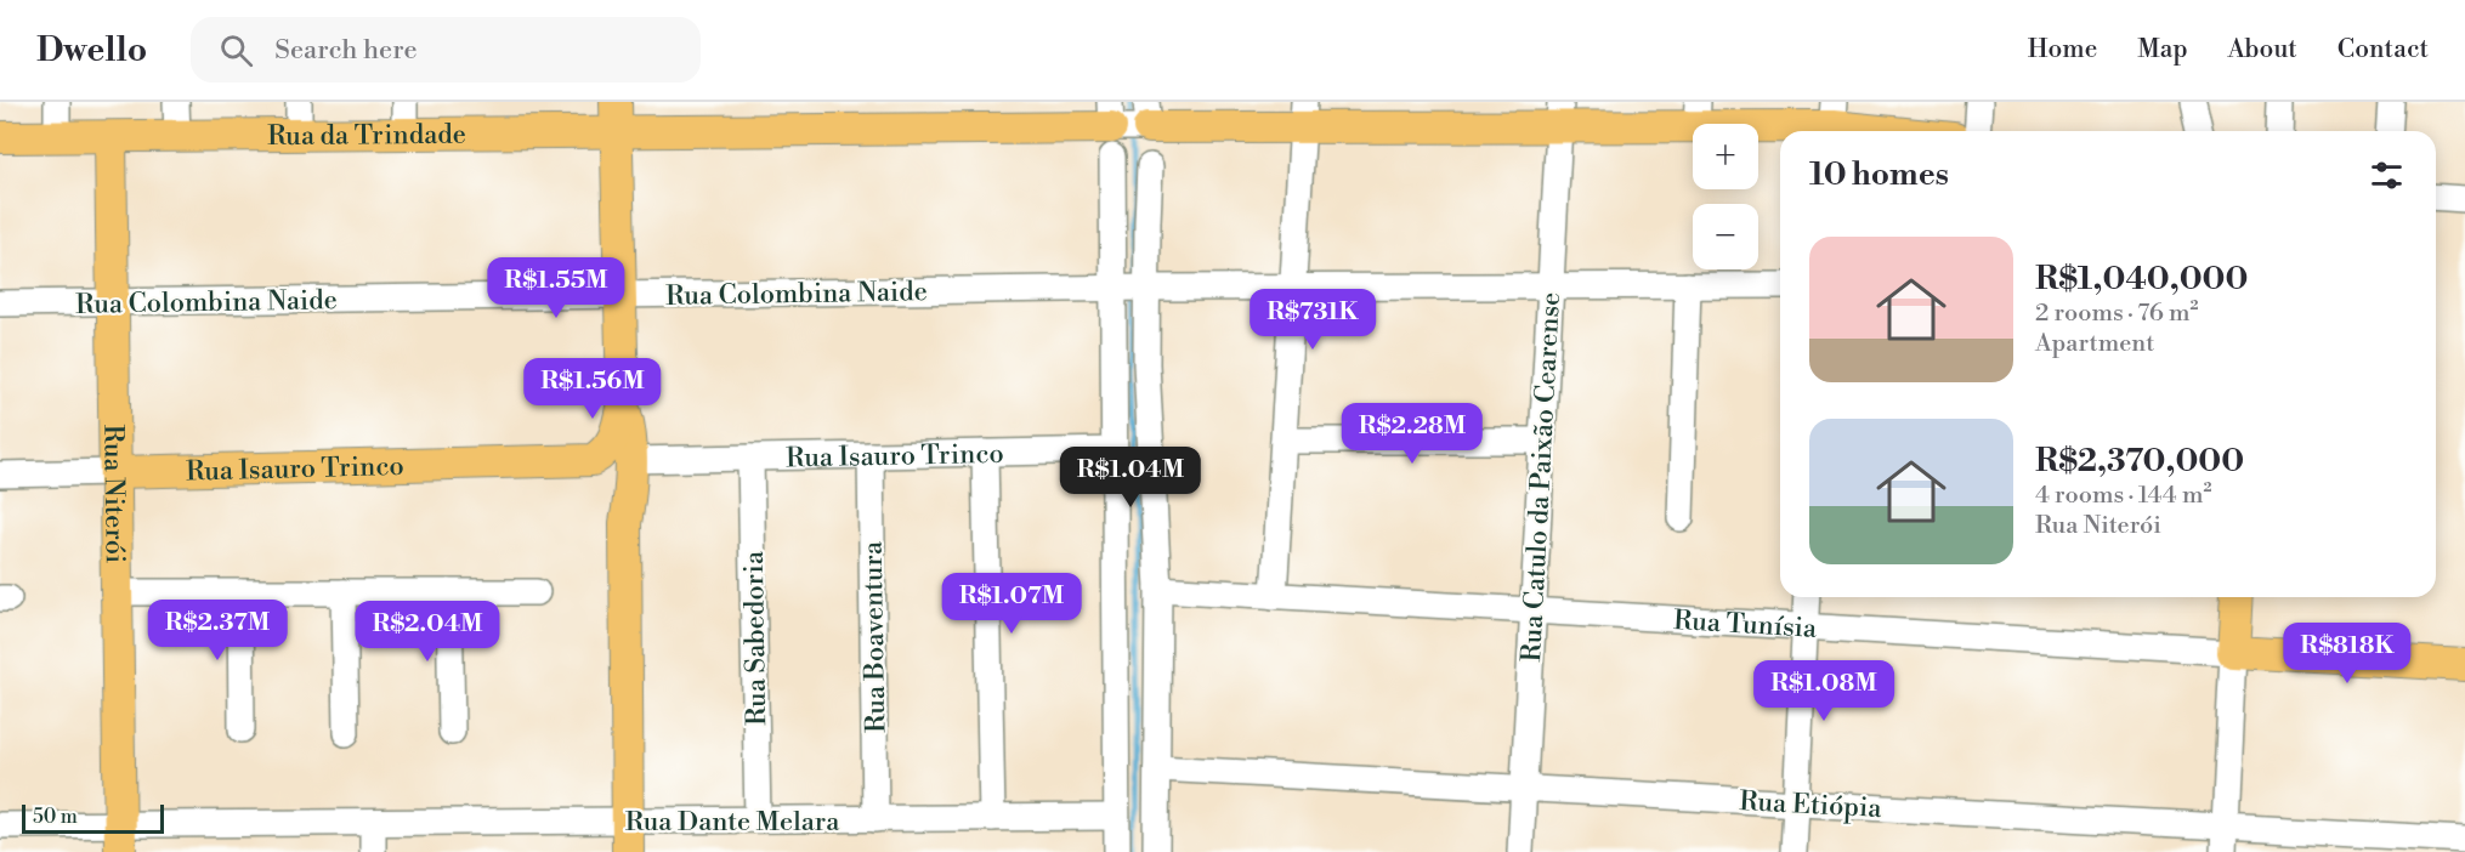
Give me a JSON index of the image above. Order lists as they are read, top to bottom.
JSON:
{
  "streets": {
    "main road": [
      "Rua da Trindade",
      "Rua Isauro Trinco",
      "Rua Niterói",
      "Rua Tunísia"
    ],
    "street": [
      "Rua Colombina Naide",
      "Rua Catulo da Paixão Cearense",
      "Rua Boaventura",
      "Rua Sabedoria",
      "Rua Etiópia",
      "Rua Dante Melara"
    ]
  },
  "crossings": [
    ["Rua da Trindade", "Rua Catulo da Paixão Cearense"],
    ["Rua da Trindade", "Rua Niterói"],
    ["Rua Colombina Naide", "Rua Catulo da Paixão Cearense"],
    ["Rua Colombina Naide", "Rua Niterói"],
    ["Rua Isauro Trinco", "Rua Niterói"],
    ["Rua Isauro Trinco", "Rua Boaventura"],
    ["Rua Isauro Trinco", "Rua Sabedoria"],
    ["Rua Catulo da Paixão Cearense", "Rua Tunísia"],
    ["Rua Catulo da Paixão Cearense", "Rua Etiópia"],
    ["Rua Niterói", "Rua Dante Melara"],
    ["Rua Boaventura", "Rua Dante Melara"],
    ["Rua Sabedoria", "Rua Dante Melara"]
  ],
  "scale_bar": "50 m",
  "page": {
    "header": "Dwello",
    "search": "Search here",
    "nav": [
      "Home",
      "Map",
      "About",
      "Contact"
    ],
    "map_buttons": ["+", "−"],
    "heading": "10 homes",
    "list": [
      {
        "name": "R$1,040,000",
        "note": "2 rooms · 76 m² · Apartment"
      },
      {
        "name": "R$2,370,000",
        "note": "4 rooms · 144 m² · Rua Niterói"
      }
    ],
    "price": [
      "R$1.55M",
      "R$731K",
      "R$1.56M",
      "R$2.28M",
      "R$1.04M",
      "R$1.07M",
      "R$2.37M",
      "R$2.04M",
      "R$818K",
      "R$1.08M"
    ],
    "scale": "50 m"
  }
}
